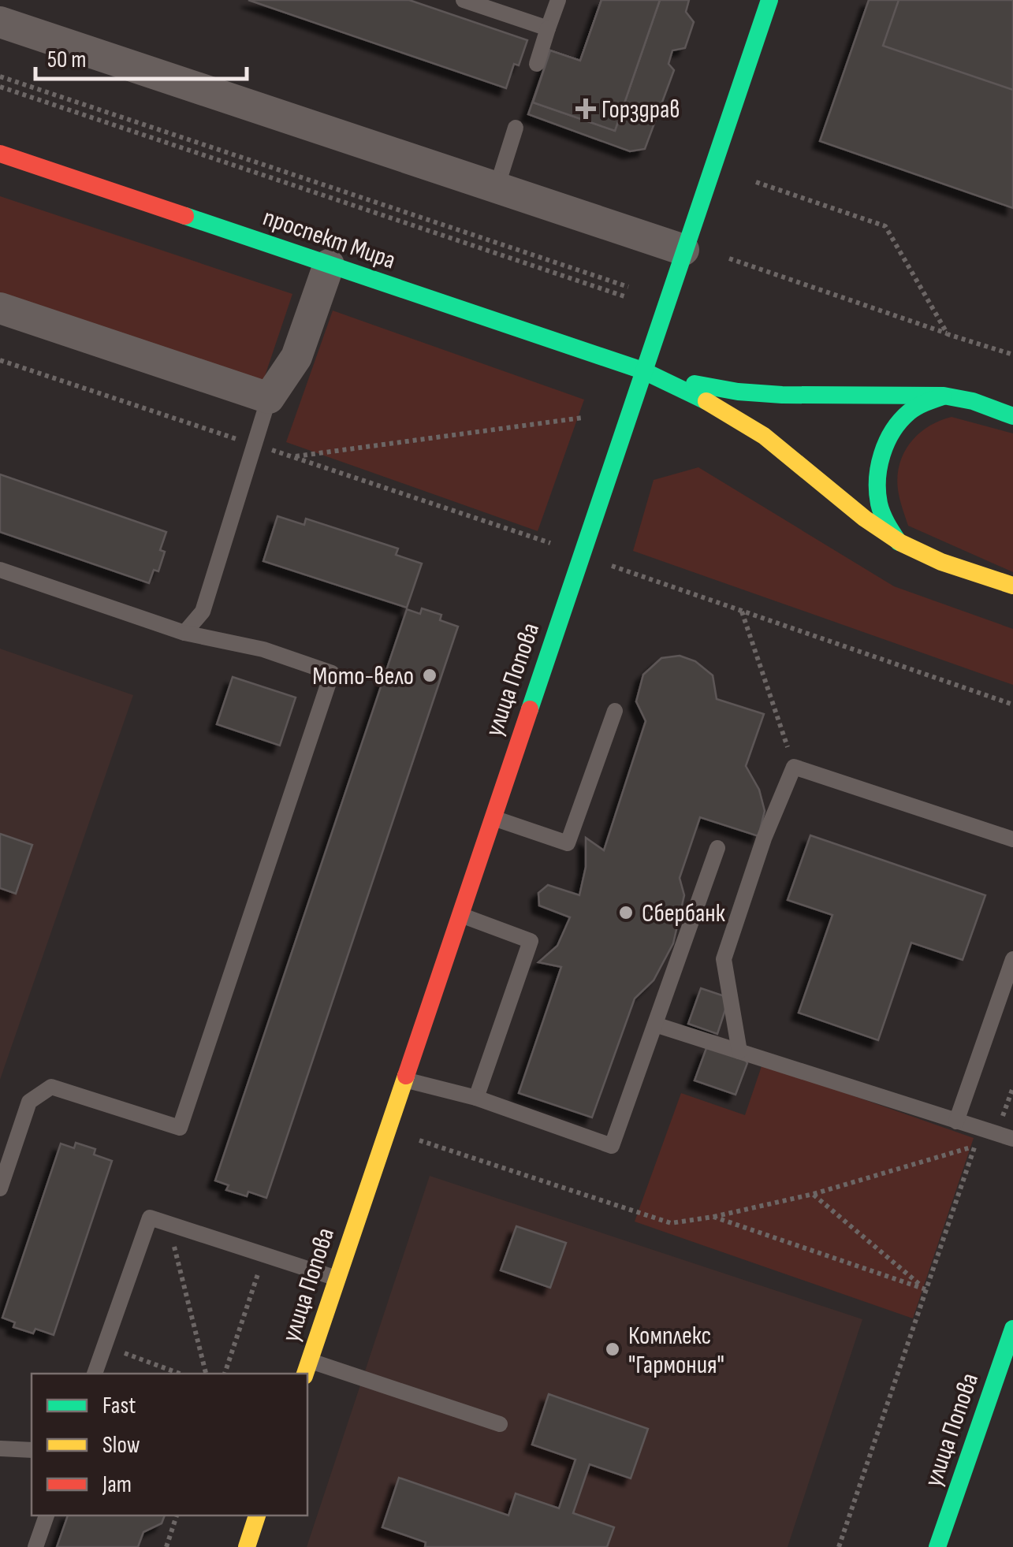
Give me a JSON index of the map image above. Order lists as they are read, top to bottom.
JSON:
{
  "streets": {
    "street": ["проспект Мира", "улица Попова"]
  },
  "crossings": [
    ["проспект Мира", "улица Попова"]
  ],
  "places": {
    "health": ["Горздрав"],
    "other": ["Мото-вело", "Сбербанк", "Комплекс \"Гармония\""]
  },
  "legend": ["Fast", "Slow", "Jam"],
  "scale_bar": "50 m"
}
